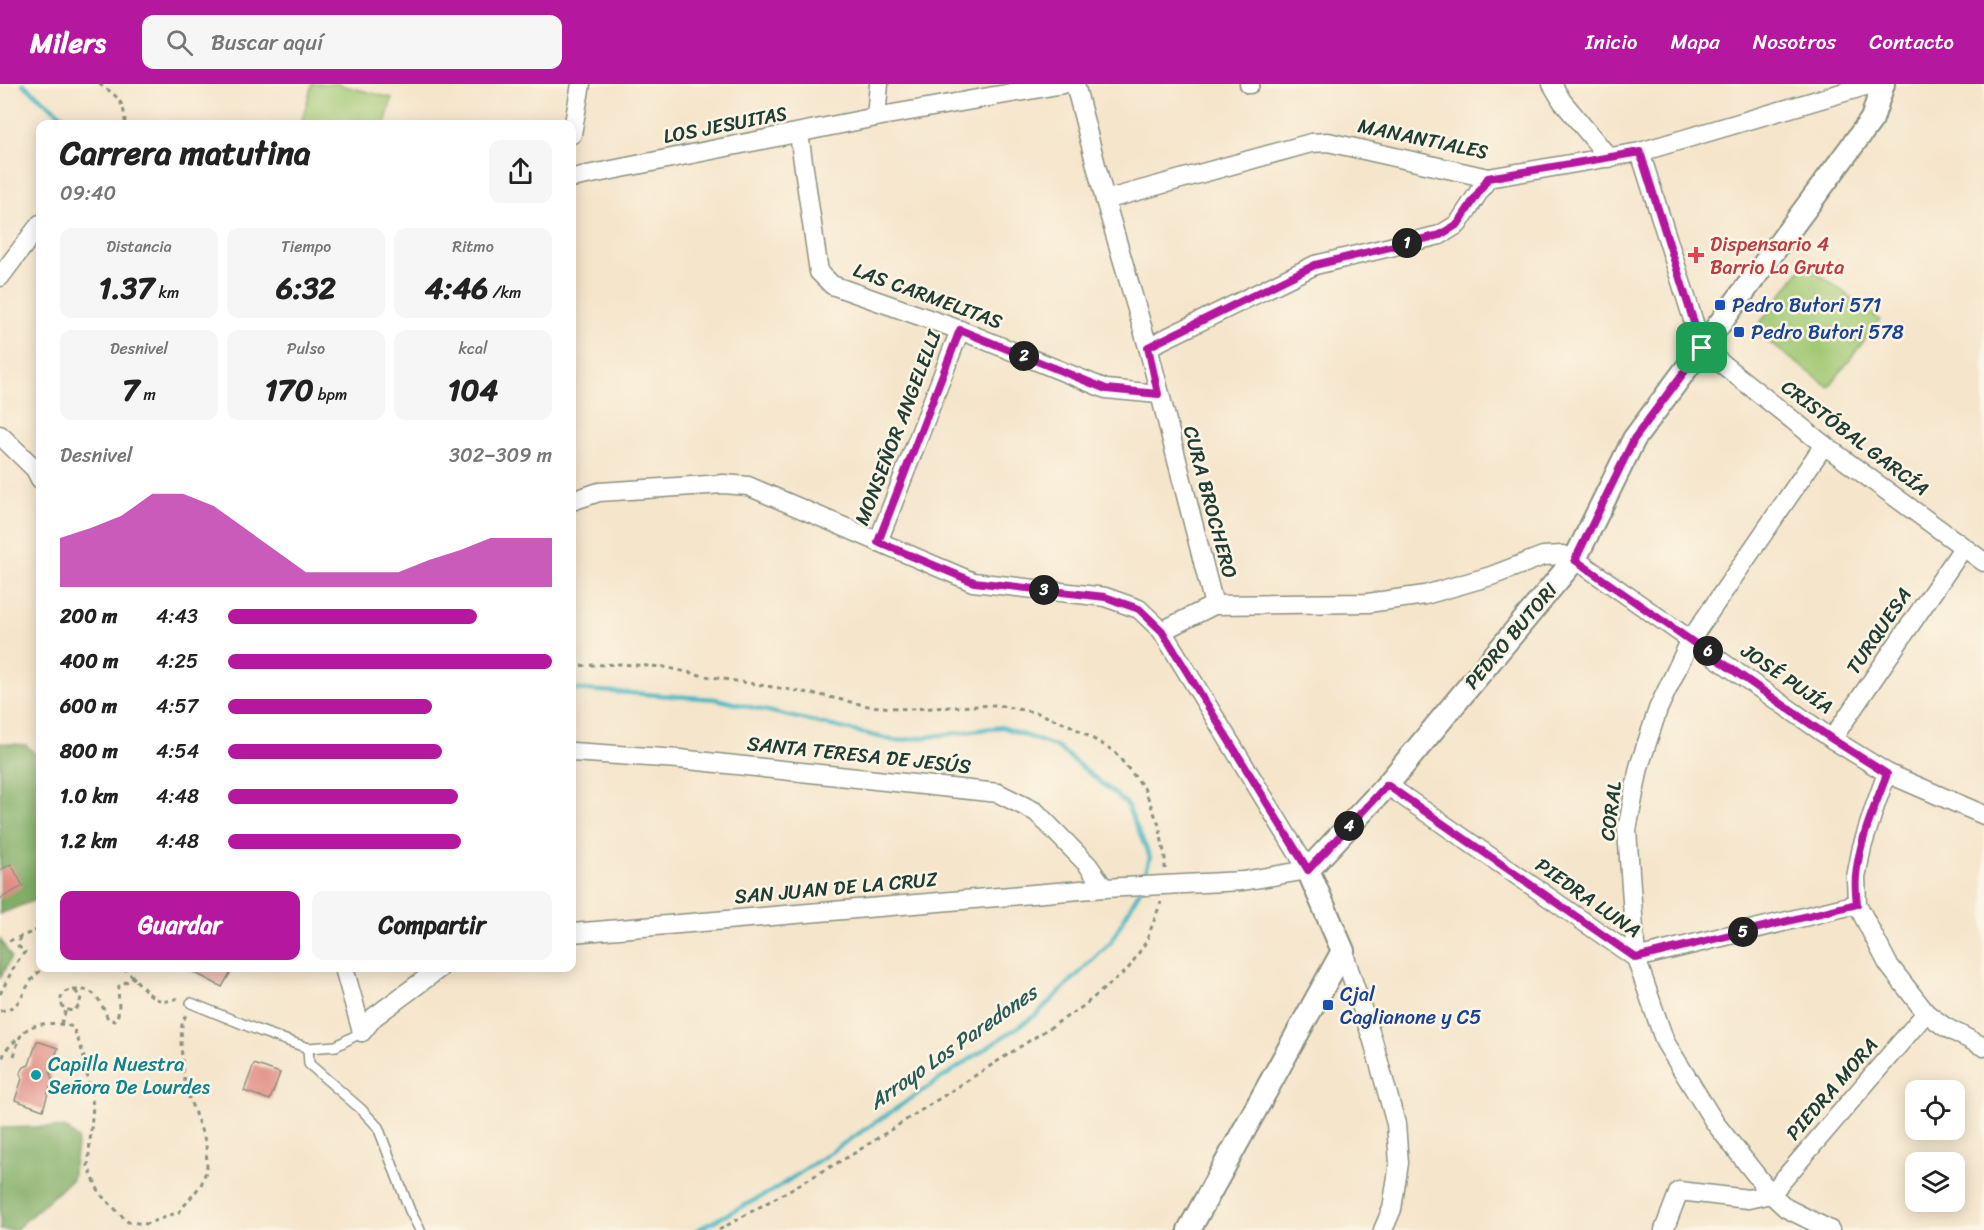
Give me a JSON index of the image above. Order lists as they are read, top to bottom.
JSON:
{
  "streets": {
    "street": [
      "LOS JESUITAS",
      "MANANTIALES",
      "LAS CARMELITAS",
      "MONSEÑOR ANGELELLI",
      "CRISTÓBAL GARCÍA",
      "CURA BROCHERO",
      "TURQUESA",
      "PEDRO BUTORI",
      "JOSÉ PUJÍA",
      "SANTA TERESA DE JESÚS",
      "CORAL",
      "SAN JUAN DE LA CRUZ",
      "PIEDRA LUNA",
      "PIEDRA MORA"
    ]
  },
  "crossings": [
    ["LOS JESUITAS", "LAS CARMELITAS"],
    ["MANANTIALES", "CURA BROCHERO"],
    ["LAS CARMELITAS", "MONSEÑOR ANGELELLI"],
    ["LAS CARMELITAS", "CURA BROCHERO"],
    ["CRISTÓBAL GARCÍA", "TURQUESA"],
    ["CRISTÓBAL GARCÍA", "PEDRO BUTORI"],
    ["CRISTÓBAL GARCÍA", "CORAL"],
    ["TURQUESA", "JOSÉ PUJÍA"],
    ["PEDRO BUTORI", "JOSÉ PUJÍA"],
    ["PEDRO BUTORI", "SAN JUAN DE LA CRUZ"],
    ["PEDRO BUTORI", "PIEDRA LUNA"],
    ["JOSÉ PUJÍA", "CORAL"],
    ["SANTA TERESA DE JESÚS", "SAN JUAN DE LA CRUZ"],
    ["CORAL", "PIEDRA LUNA"],
    ["CORAL", "PIEDRA MORA"]
  ],
  "water": ["Arroyo Los Paredones"],
  "places": {
    "health": ["Dispensario 4 Barrio La Gruta"],
    "transit": ["Pedro Butori 571", "Pedro Butori 578", "Cjal Caglianone y C5"],
    "other": ["Capilla Nuestra Señora De Lourdes"]
  },
  "page": {
    "header": "Milers",
    "search": "Buscar aquí",
    "nav": [
      "Inicio",
      "Mapa",
      "Nosotros",
      "Contacto"
    ],
    "heading": ["Carrera matutina", "09:40"],
    "stats": [
      ["Distancia", "1.37 km"],
      ["Tiempo", "6:32"],
      ["Ritmo", "4:46 /km"],
      ["Desnivel", "7 m"],
      ["Pulso", "170 bpm"],
      ["kcal", "104"]
    ],
    "pins": [
      "1",
      "2",
      "3",
      "6",
      "4",
      "5"
    ],
    "chart": ["Desnivel", "302–309 m"],
    "list": [
      {
        "name": "200 m",
        "note": "4:43"
      },
      {
        "name": "400 m",
        "note": "4:25"
      },
      {
        "name": "600 m",
        "note": "4:57"
      },
      {
        "name": "800 m",
        "note": "4:54"
      },
      {
        "name": "1.0 km",
        "note": "4:48"
      },
      {
        "name": "1.2 km",
        "note": "4:48"
      }
    ],
    "buttons": ["Guardar", "Compartir"]
  }
}
